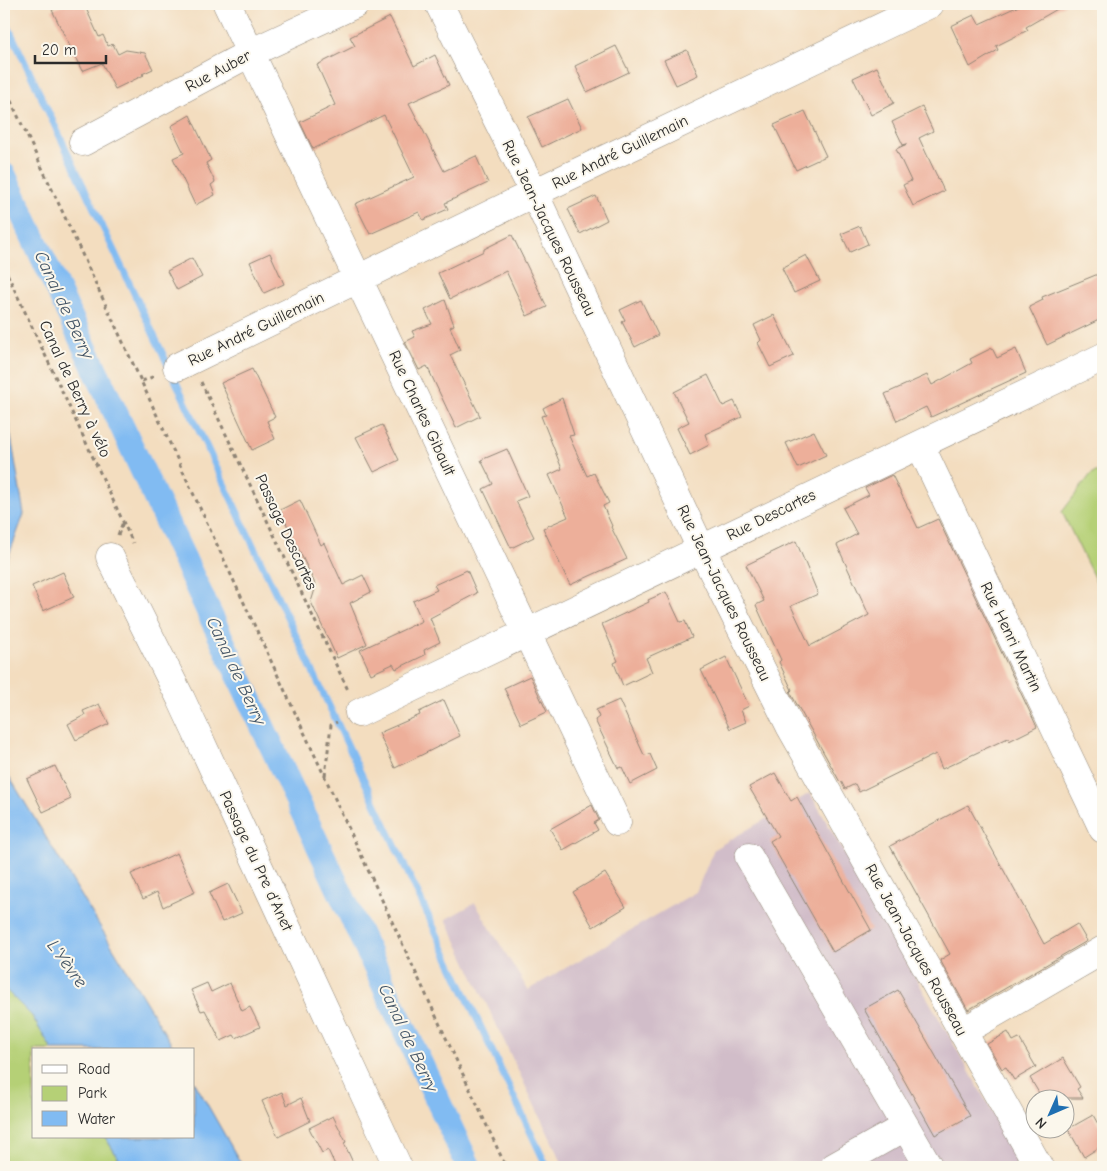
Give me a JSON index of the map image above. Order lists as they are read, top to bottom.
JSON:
{
  "streets": {
    "street": [
      "Rue Auber",
      "Rue André Guillemain",
      "Rue Jean-Jacques Rousseau",
      "Rue Charles Gibault",
      "Rue Descartes",
      "Rue Henri Martin",
      "Passage du Pre d’Anet"
    ],
    "path": ["Canal de Berry à vélo", "Passage Descartes"]
  },
  "crossings": [
    ["Rue Auber", "Rue Charles Gibault"],
    ["Rue André Guillemain", "Rue Jean-Jacques Rousseau"],
    ["Rue André Guillemain", "Rue Charles Gibault"],
    ["Rue André Guillemain", "Passage Descartes"],
    ["Rue Jean-Jacques Rousseau", "Rue Descartes"],
    ["Rue Charles Gibault", "Rue Descartes"],
    ["Rue Descartes", "Passage Descartes"],
    ["Rue Descartes", "Rue Henri Martin"]
  ],
  "water": ["Canal de Berry", "L'Yèvre"],
  "legend": ["Road", "Park", "Water"],
  "scale_bar": "20 m",
  "north": "bottom left"
}
